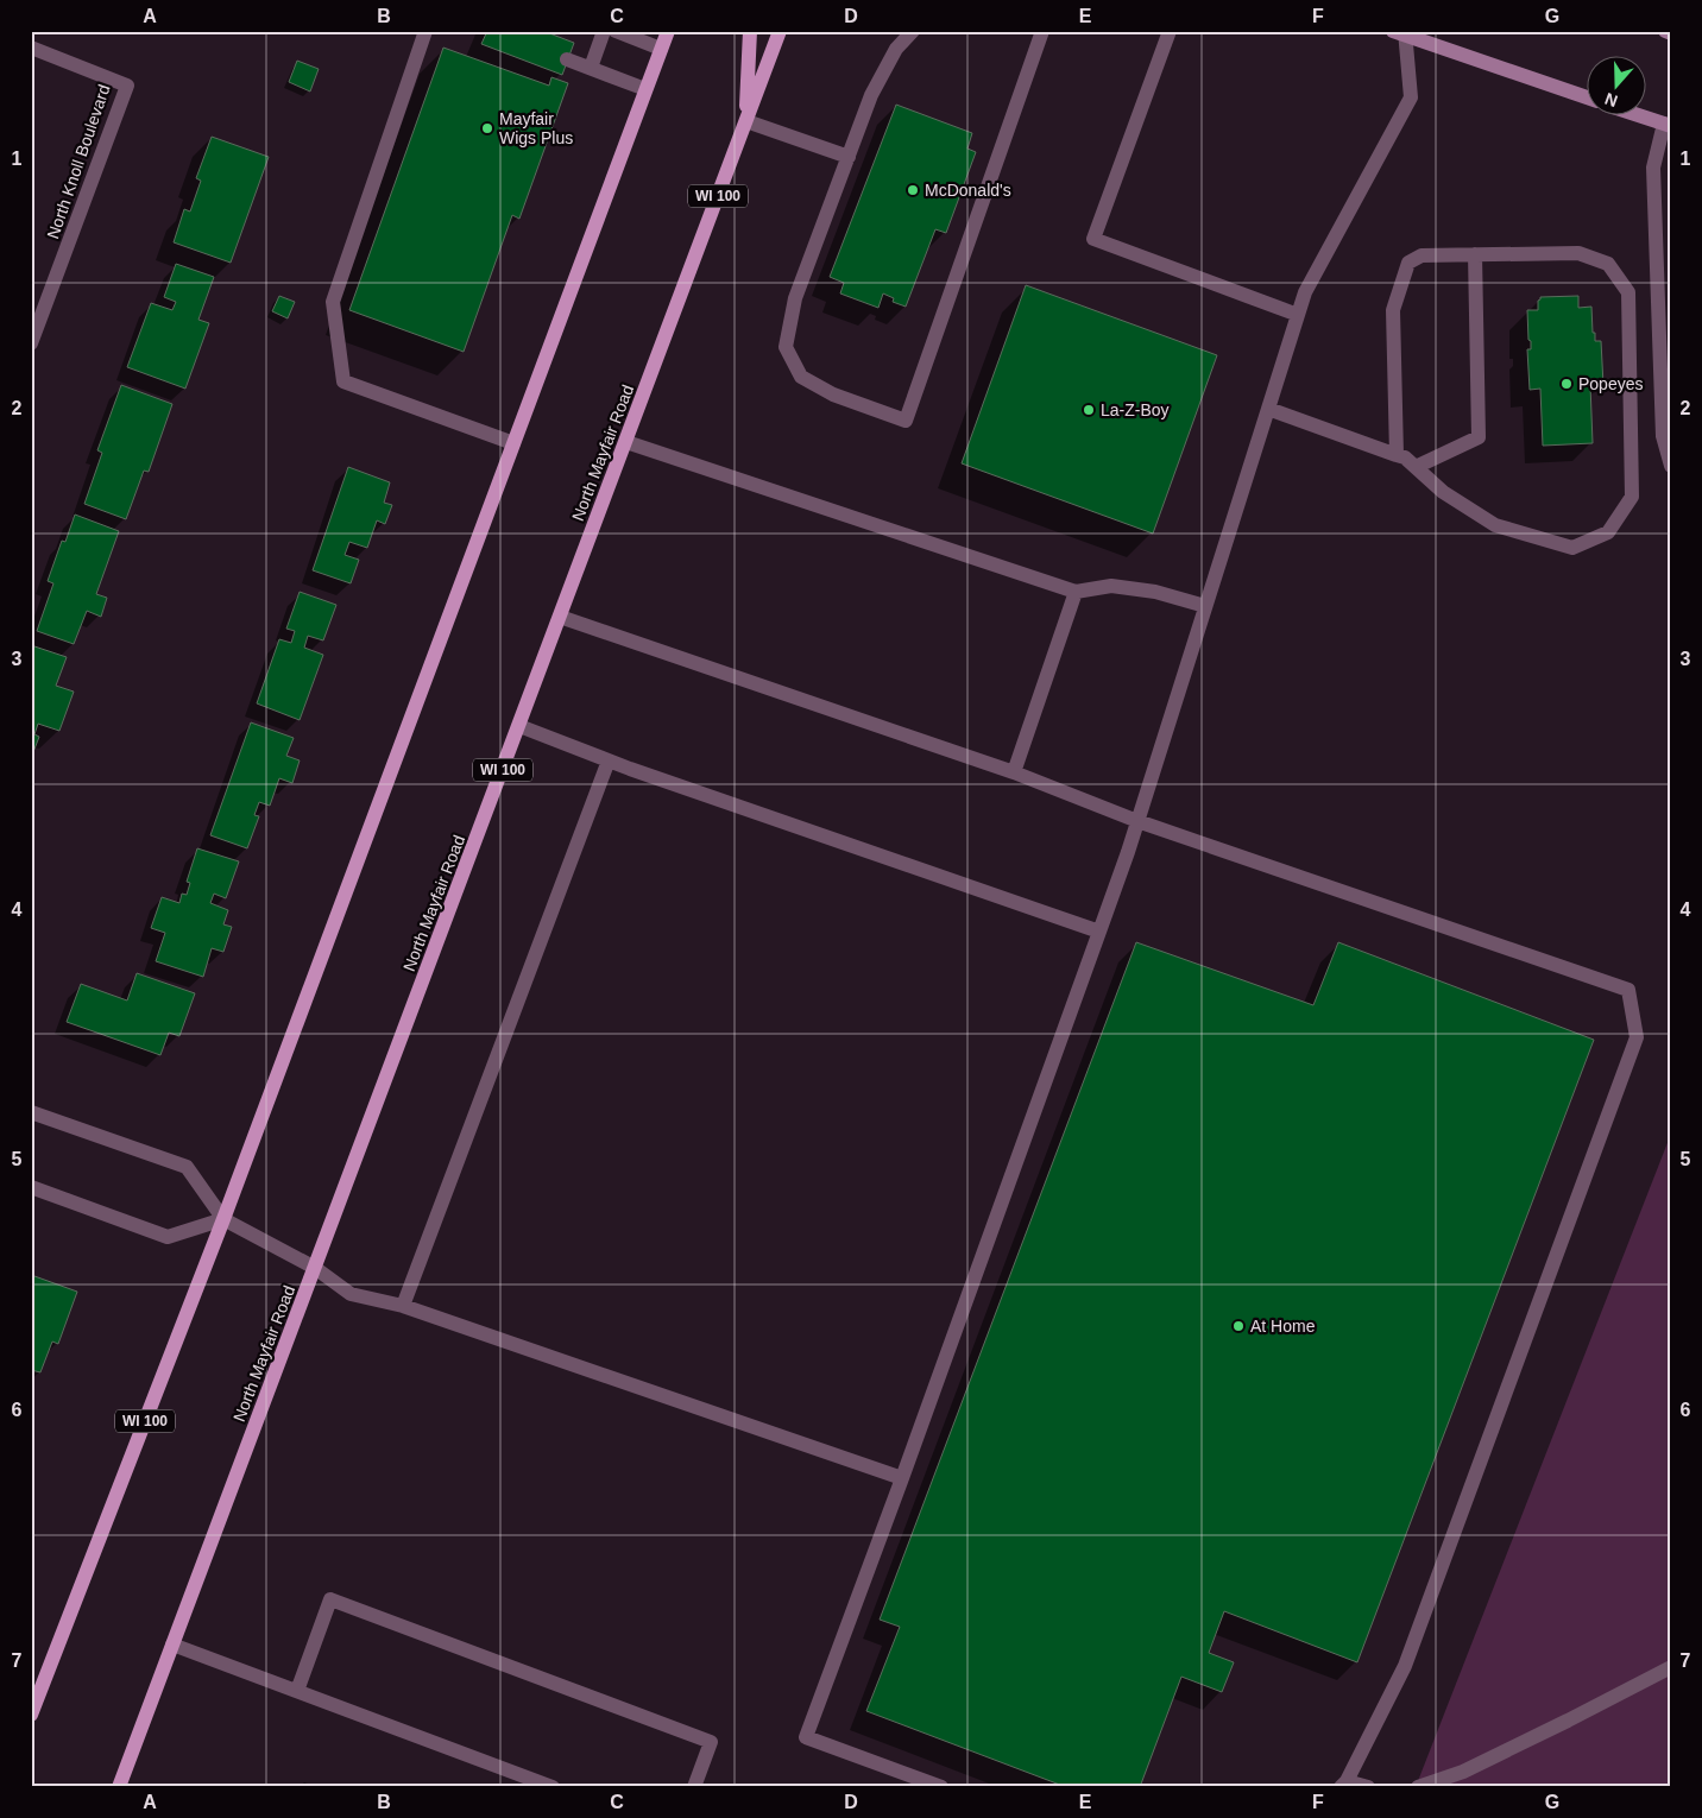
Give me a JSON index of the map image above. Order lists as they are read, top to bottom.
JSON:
{
  "streets": {
    "main road": ["WI 100", "North Mayfair Road"],
    "street": ["North Knoll Boulevard"]
  },
  "places": [
    "Mayfair Wigs Plus",
    "McDonald's",
    "Popeyes",
    "La-Z-Boy",
    "At Home"
  ],
  "north": "bottom",
  "grid": {
    "columns": [
      "A",
      "B",
      "C",
      "D",
      "E",
      "F",
      "G"
    ],
    "rows": [
      "1",
      "2",
      "3",
      "4",
      "5",
      "6",
      "7"
    ]
  }
}
